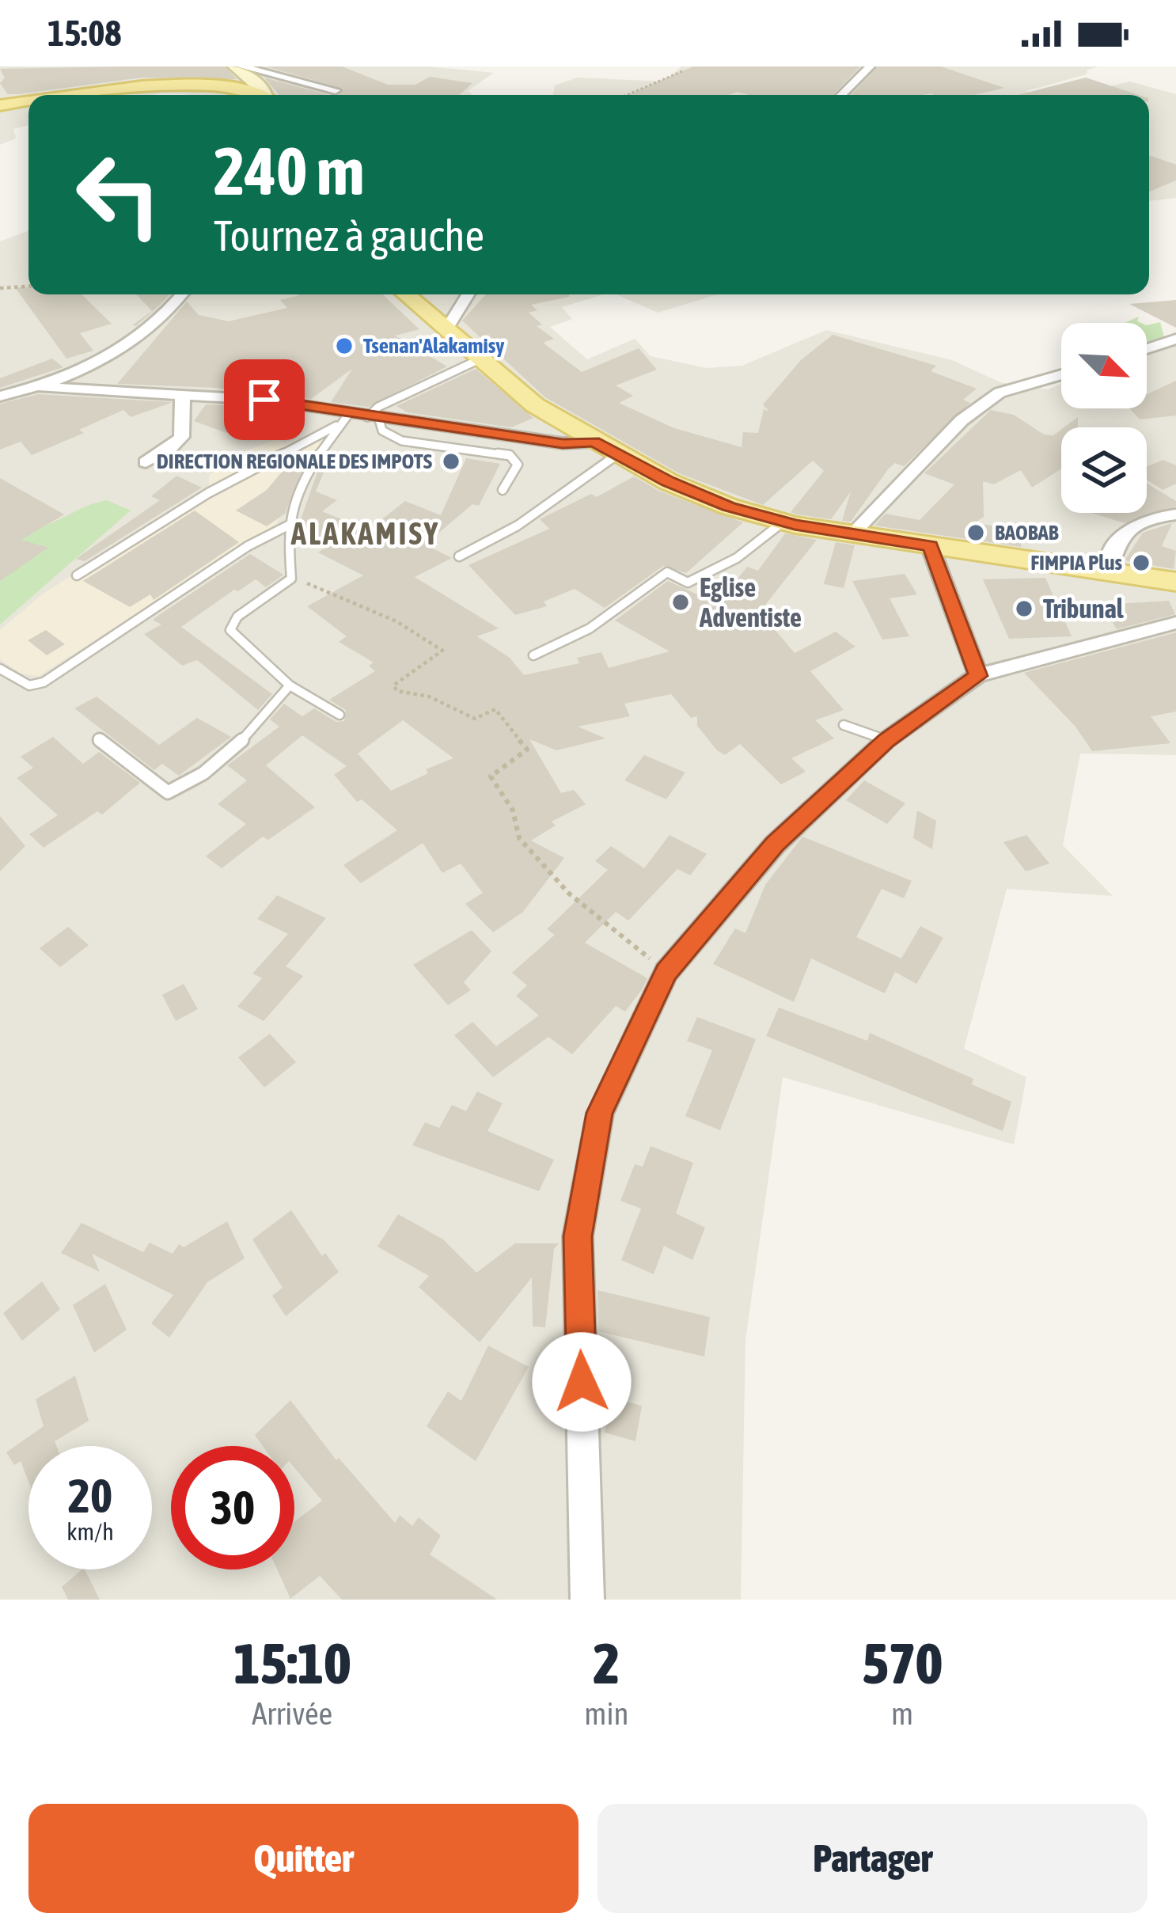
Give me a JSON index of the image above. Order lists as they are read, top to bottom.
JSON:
{
  "districts": ["ALAKAMISY"],
  "places": [
    "Tsenan'Alakamisy",
    "DIRECTION REGIONALE DES IMPOTS",
    "BAOBAB",
    "FIMPIA Plus",
    "Eglise Adventiste",
    "Tribunal"
  ],
  "north": "bottom right",
  "page": {
    "status": "15:08",
    "turn": ["240 m", "Tournez à gauche"],
    "speed": "20 km/h",
    "limit": "30",
    "eta": [
      "15:10",
      "Arrivée",
      "2",
      "min",
      "570",
      "m"
    ],
    "buttons": ["Quitter", "Partager"]
  }
}
